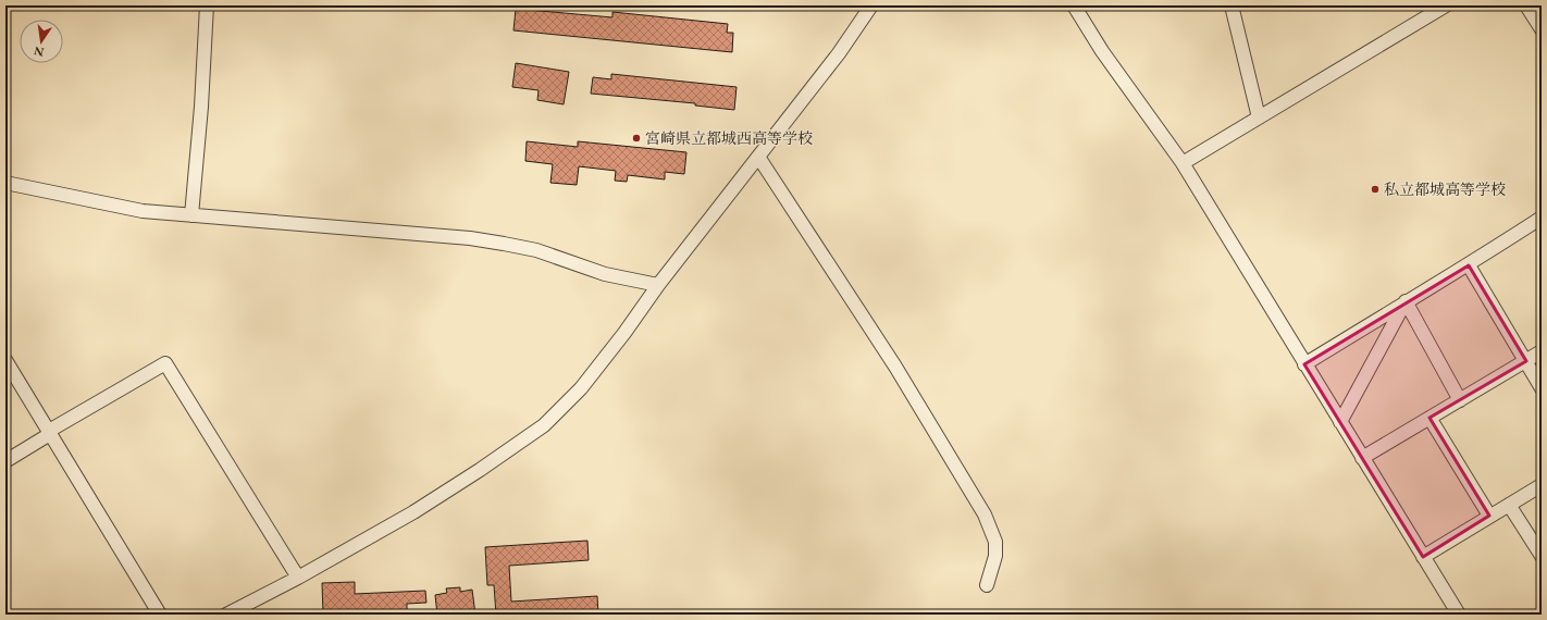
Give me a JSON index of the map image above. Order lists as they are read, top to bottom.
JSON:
{
  "places": ["宮崎県立都城西高等学校", "私立都城高等学校"],
  "north": "bottom"
}
